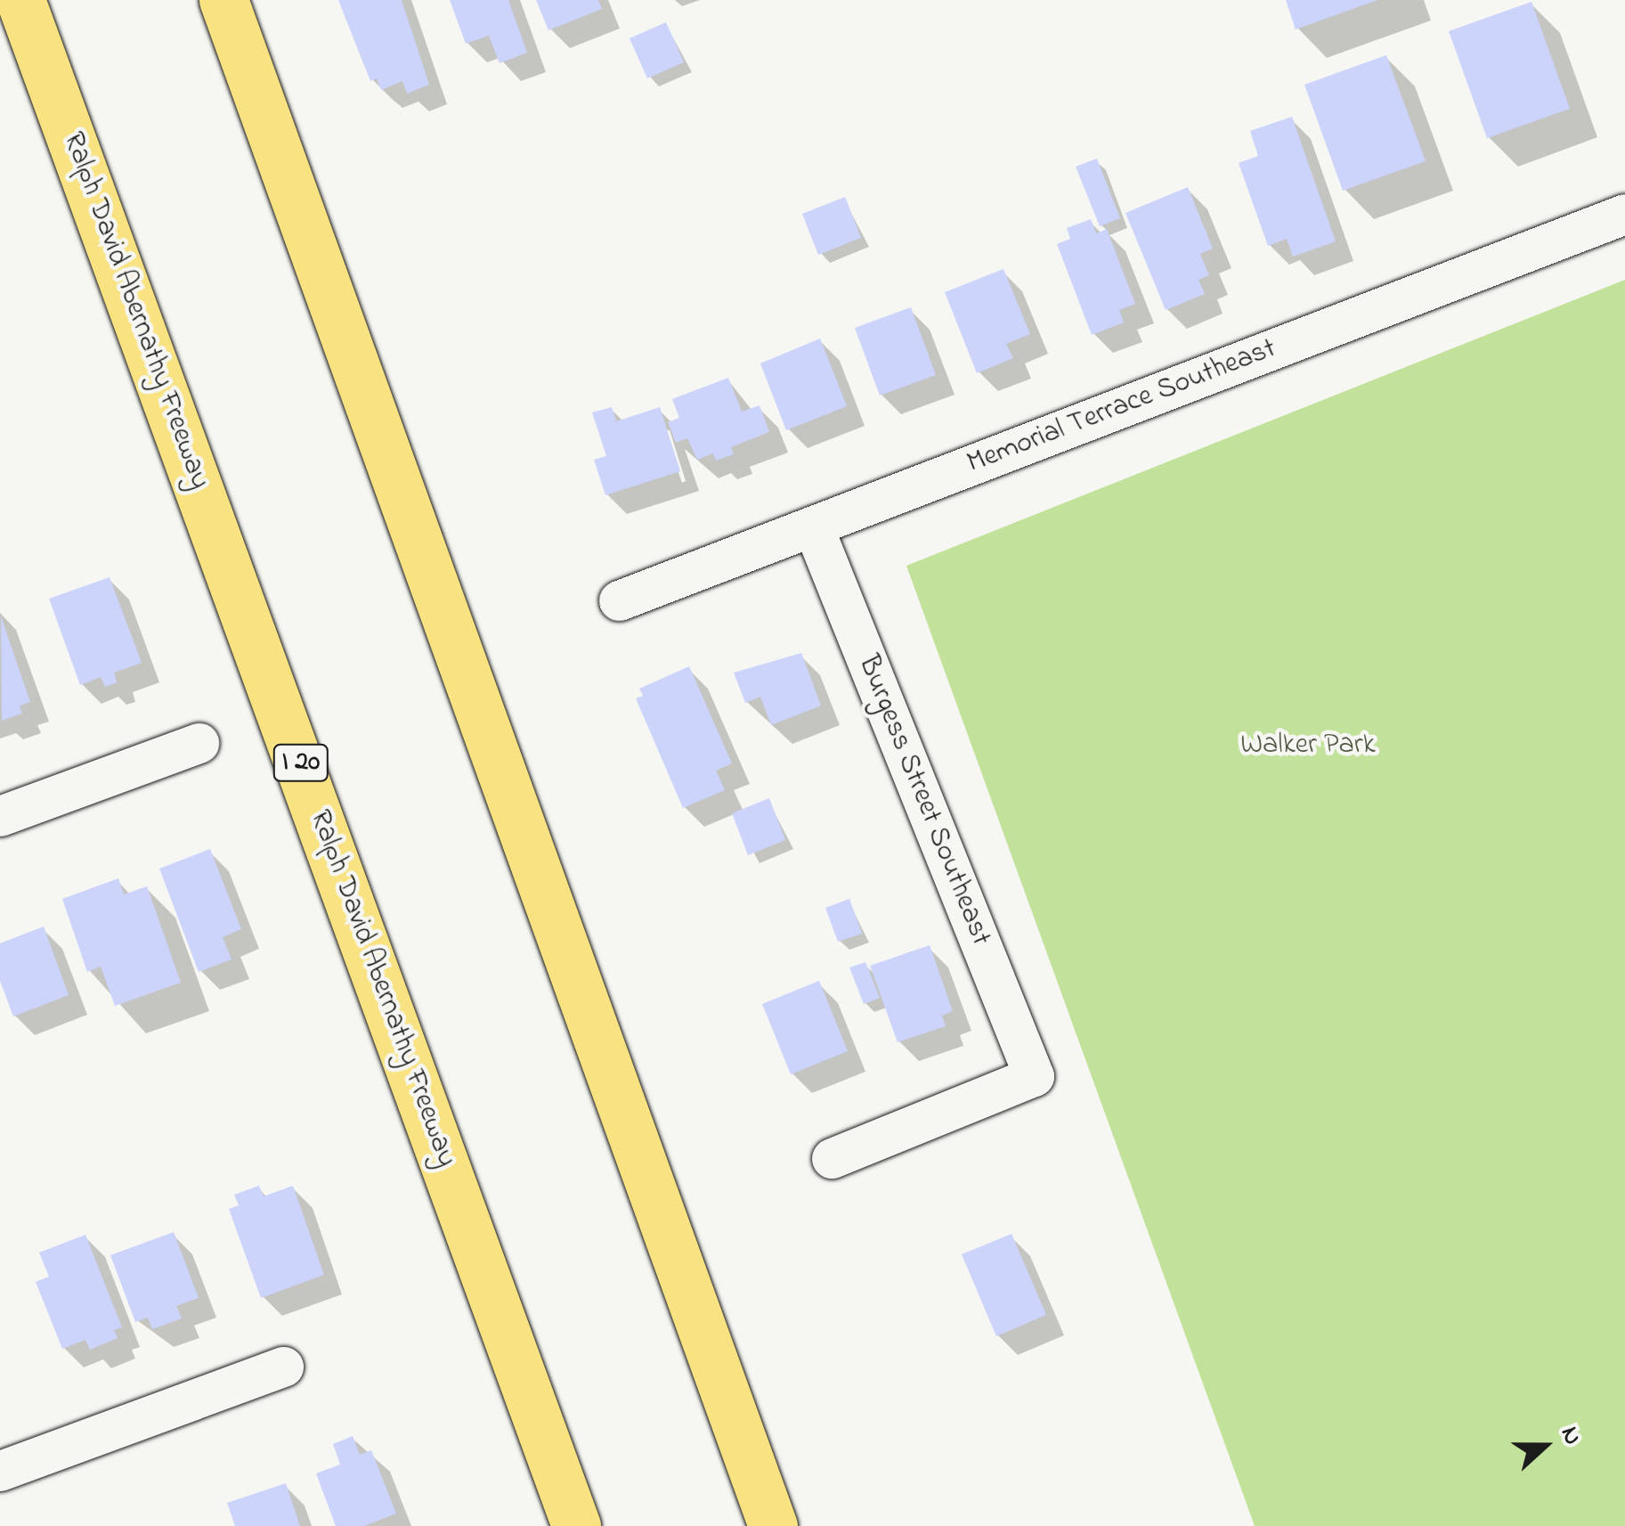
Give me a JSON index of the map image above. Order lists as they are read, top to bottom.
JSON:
{
  "streets": {
    "highway": ["Ralph David Abernathy Freeway", "I 20"],
    "street": ["Memorial Terrace Southeast", "Burgess Street Southeast"]
  },
  "crossings": [
    ["Memorial Terrace Southeast", "Burgess Street Southeast"]
  ],
  "parks": ["Walker Park"],
  "north": "right"
}
